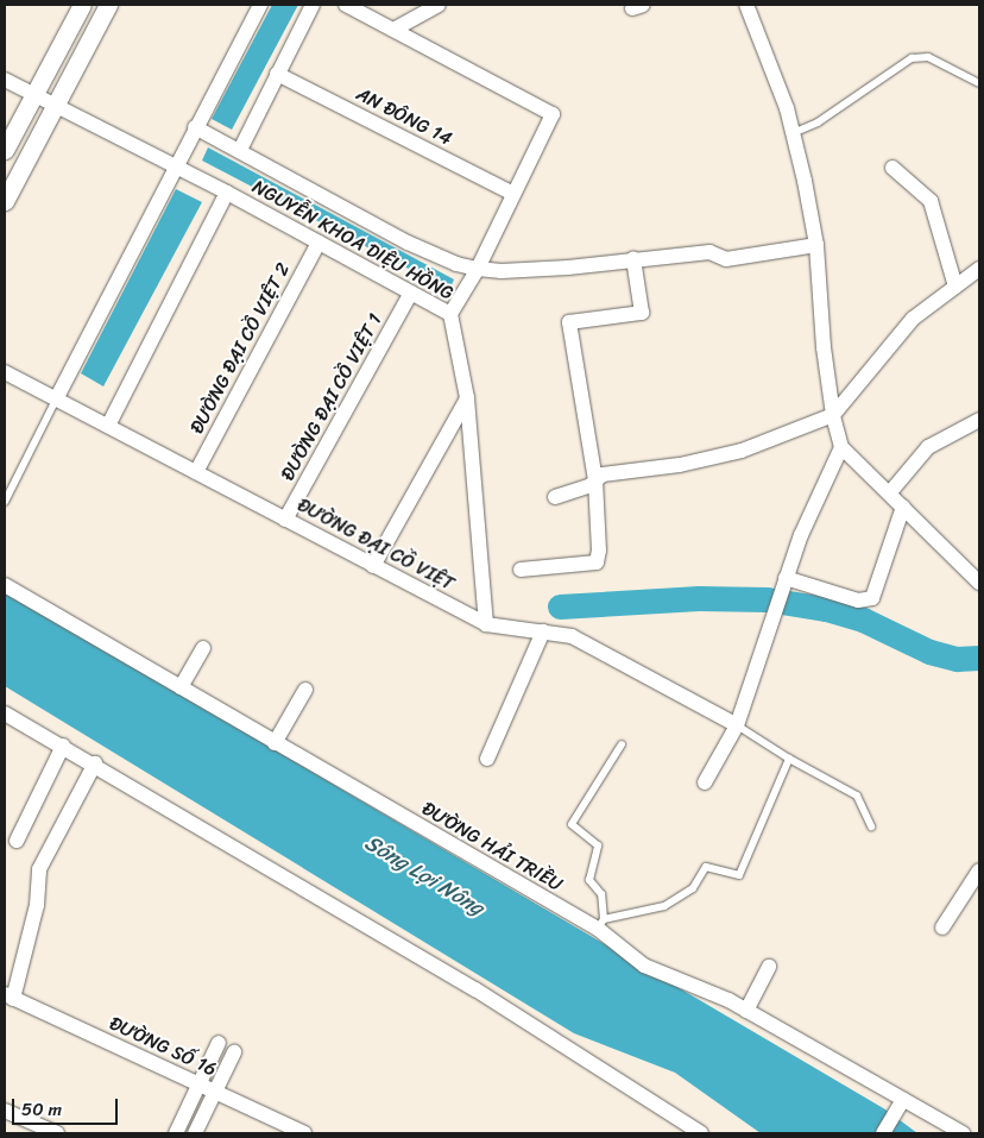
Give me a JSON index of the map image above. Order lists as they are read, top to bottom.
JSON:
{
  "streets": {
    "street": [
      "AN ĐÔNG 14",
      "NGUYỄN KHOA DIỆU HỒNG",
      "ĐƯỜNG ĐẠI CỒ VIỆT 2",
      "ĐƯỜNG ĐẠI CỒ VIỆT 1",
      "ĐƯỜNG ĐẠI CỒ VIỆT",
      "ĐƯỜNG HẢI TRIỀU",
      "ĐƯỜNG SỐ 16"
    ]
  },
  "crossings": [
    ["NGUYỄN KHOA DIỆU HỒNG", "ĐƯỜNG ĐẠI CỒ VIỆT 2"],
    ["NGUYỄN KHOA DIỆU HỒNG", "ĐƯỜNG ĐẠI CỒ VIỆT 1"],
    ["NGUYỄN KHOA DIỆU HỒNG", "ĐƯỜNG ĐẠI CỒ VIỆT"],
    ["ĐƯỜNG ĐẠI CỒ VIỆT 2", "ĐƯỜNG ĐẠI CỒ VIỆT"],
    ["ĐƯỜNG ĐẠI CỒ VIỆT 1", "ĐƯỜNG ĐẠI CỒ VIỆT"]
  ],
  "water": ["Sông Lợi Nông"],
  "scale_bar": "50 m"
}
